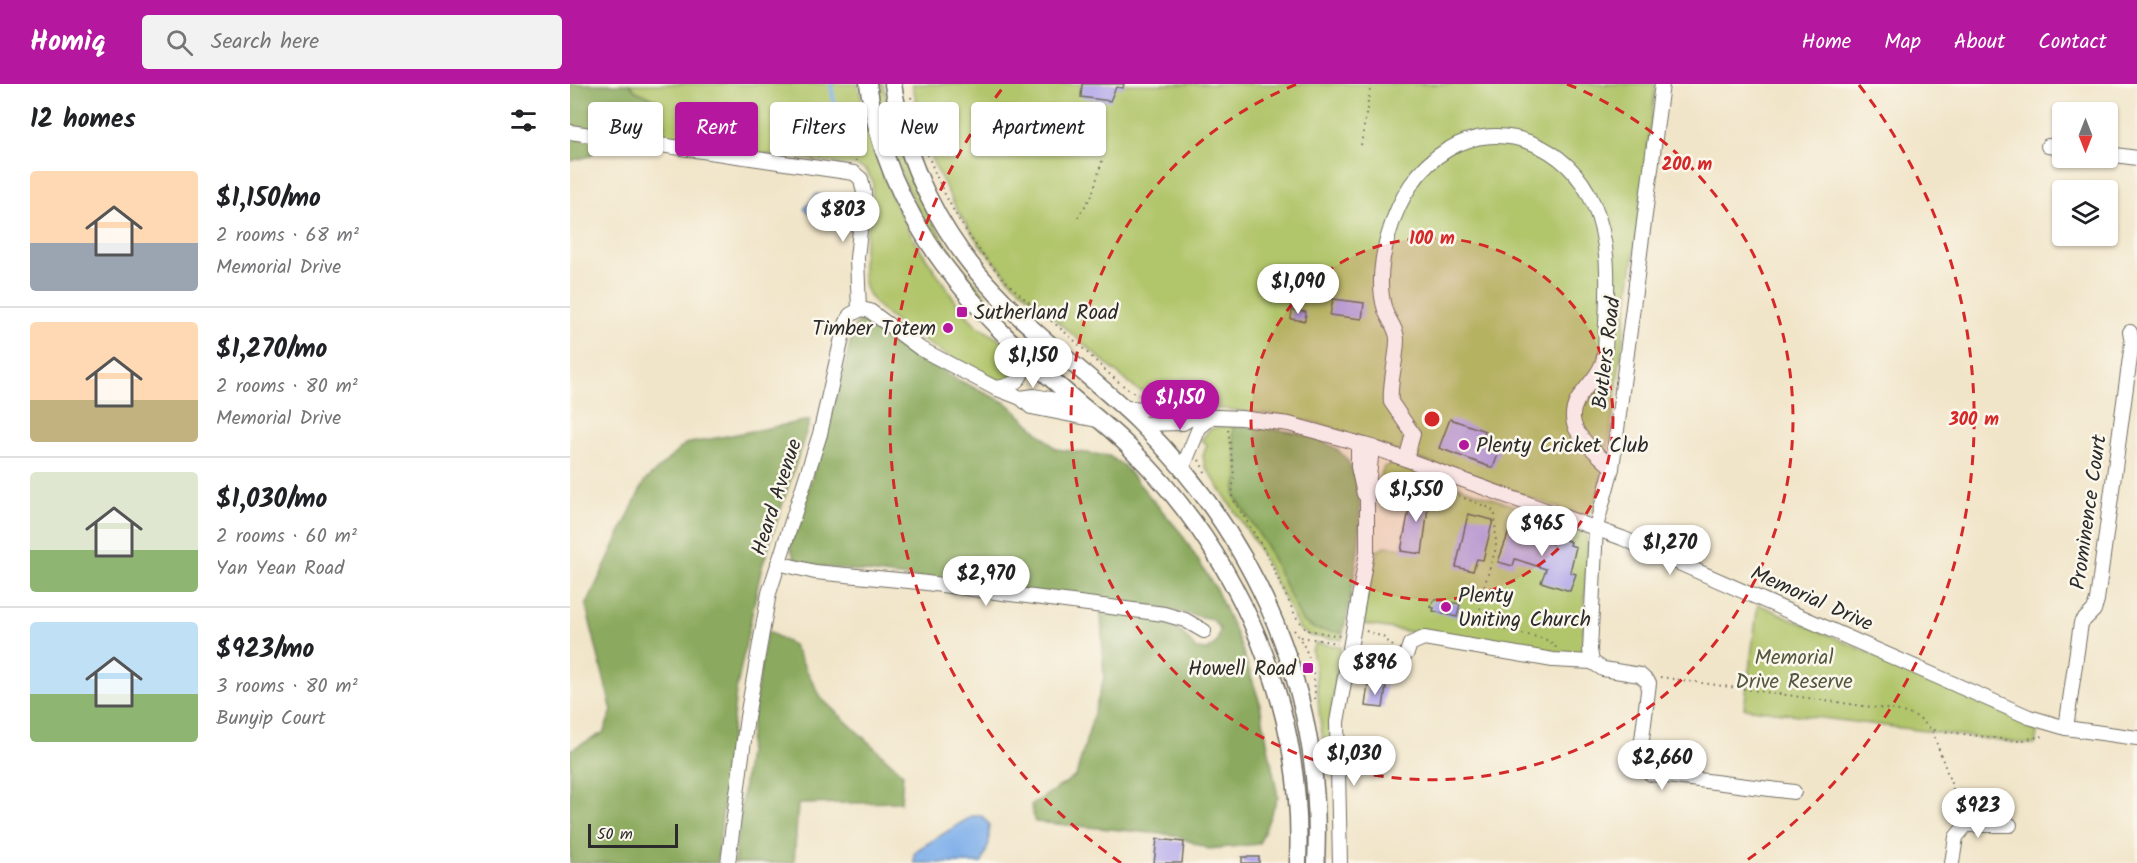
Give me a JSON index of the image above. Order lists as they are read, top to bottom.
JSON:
{
  "streets": {
    "main road": ["Memorial Drive"],
    "street": ["Butlers Road", "Heard Avenue", "Prominence Court"]
  },
  "crossings": [
    ["Butlers Road", "Memorial Drive"],
    ["Prominence Court", "Memorial Drive"]
  ],
  "parks": ["Memorial Drive Reserve"],
  "places": {
    "transit": ["Sutherland Road", "Howell Road"],
    "other": ["Timber Totem", "Plenty Cricket Club", "Plenty Uniting Church"]
  },
  "scale_bar": "50 m",
  "north": "bottom",
  "page": {
    "header": "Homiq",
    "search": "Search here",
    "nav": [
      "Home",
      "Map",
      "About",
      "Contact"
    ],
    "heading": "12 homes",
    "chip": [
      "Buy",
      "Rent",
      "Filters",
      "New",
      "Apartment"
    ],
    "list": [
      {
        "name": "$1,150/mo",
        "note": "2 rooms · 68 m² · Memorial Drive"
      },
      {
        "name": "$1,270/mo",
        "note": "2 rooms · 80 m² · Memorial Drive"
      },
      {
        "name": "$1,030/mo",
        "note": "2 rooms · 60 m² · Yan Yean Road"
      },
      {
        "name": "$923/mo",
        "note": "3 rooms · 80 m² · Bunyip Court"
      }
    ],
    "price": [
      "$803",
      "$1,090",
      "$1,150",
      "$1,150",
      "$1,550",
      "$965",
      "$1,270",
      "$2,970",
      "$896",
      "$1,030",
      "$2,660",
      "$923"
    ],
    "scale": "50 m"
  },
  "rings": ["200 m", "100 m", "300 m"]
}
